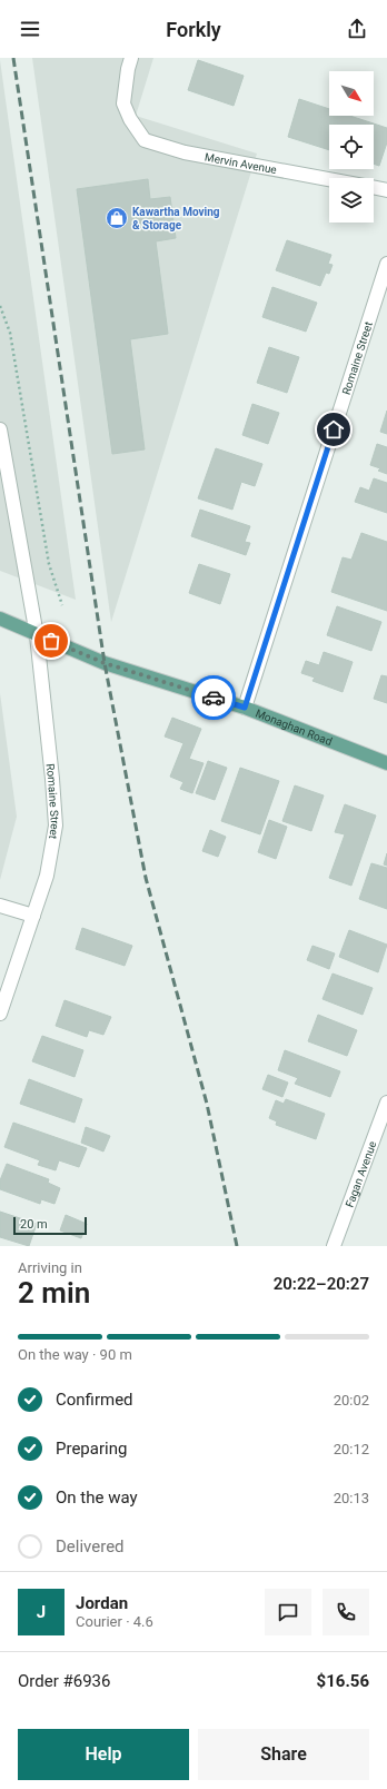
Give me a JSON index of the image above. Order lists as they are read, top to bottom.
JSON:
{
  "streets": {
    "main road": ["Monaghan Road"],
    "street": ["Mervin Avenue", "Romaine Street", "Fagan Avenue"]
  },
  "crossings": [
    ["Romaine Street", "Monaghan Road"]
  ],
  "places": {
    "shop": ["Kawartha Moving & Storage"]
  },
  "scale_bar": "20 m",
  "north": "bottom right",
  "page": {
    "header": "Forkly",
    "scale": "20 m",
    "heading": ["2 min", "Arriving in", "20:22–20:27"],
    "panel": [
      "Jordan",
      "Courier · 4.6",
      "Order #6936",
      "$16.56"
    ],
    "bar": "On the way · 90 m",
    "list": [
      ["Confirmed", "20:02"],
      ["Preparing", "20:12"],
      ["On the way", "20:13"],
      "Delivered"
    ],
    "round": "J",
    "buttons": ["Help", "Share"]
  }
}
